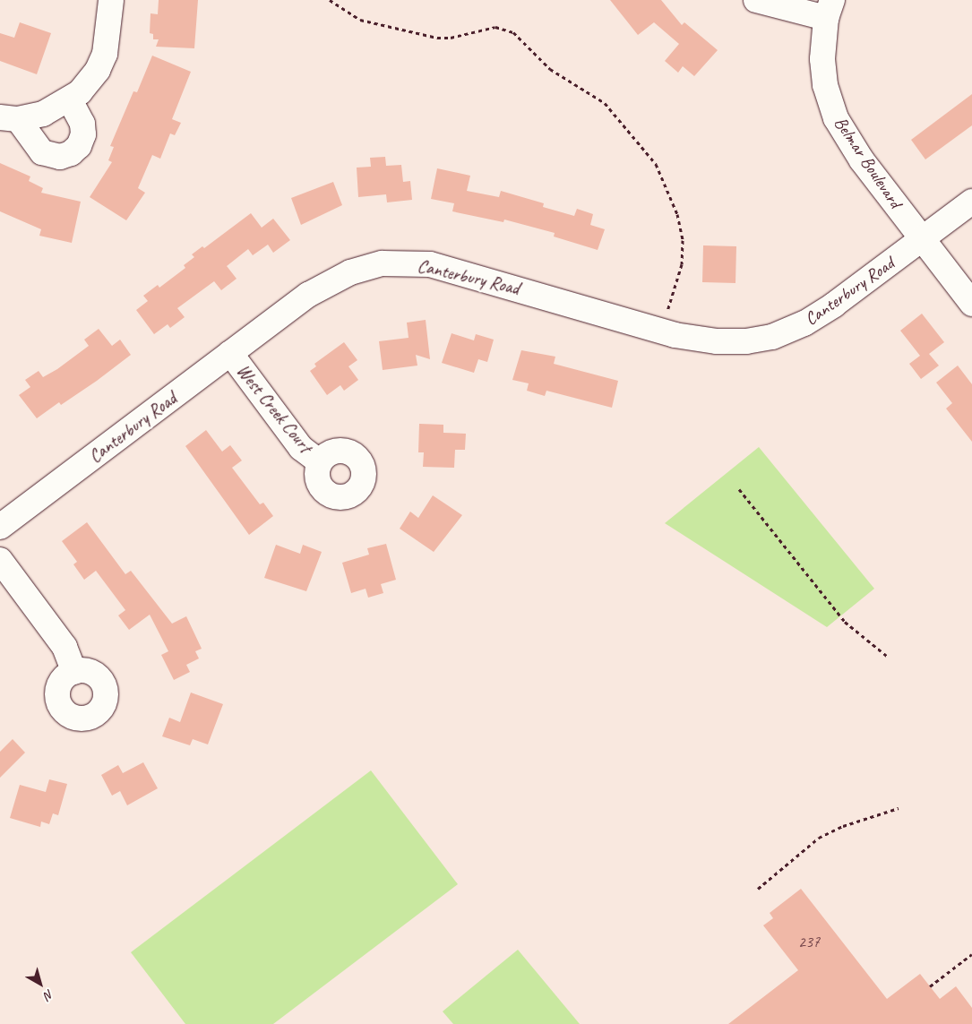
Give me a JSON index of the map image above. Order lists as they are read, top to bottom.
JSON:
{
  "streets": {
    "street": ["Belmar Boulevard", "Canterbury Road", "West Creek Court"]
  },
  "crossings": [
    ["Belmar Boulevard", "Canterbury Road"],
    ["Canterbury Road", "West Creek Court"]
  ],
  "house_numbers": ["237"],
  "north": "bottom right"
}
